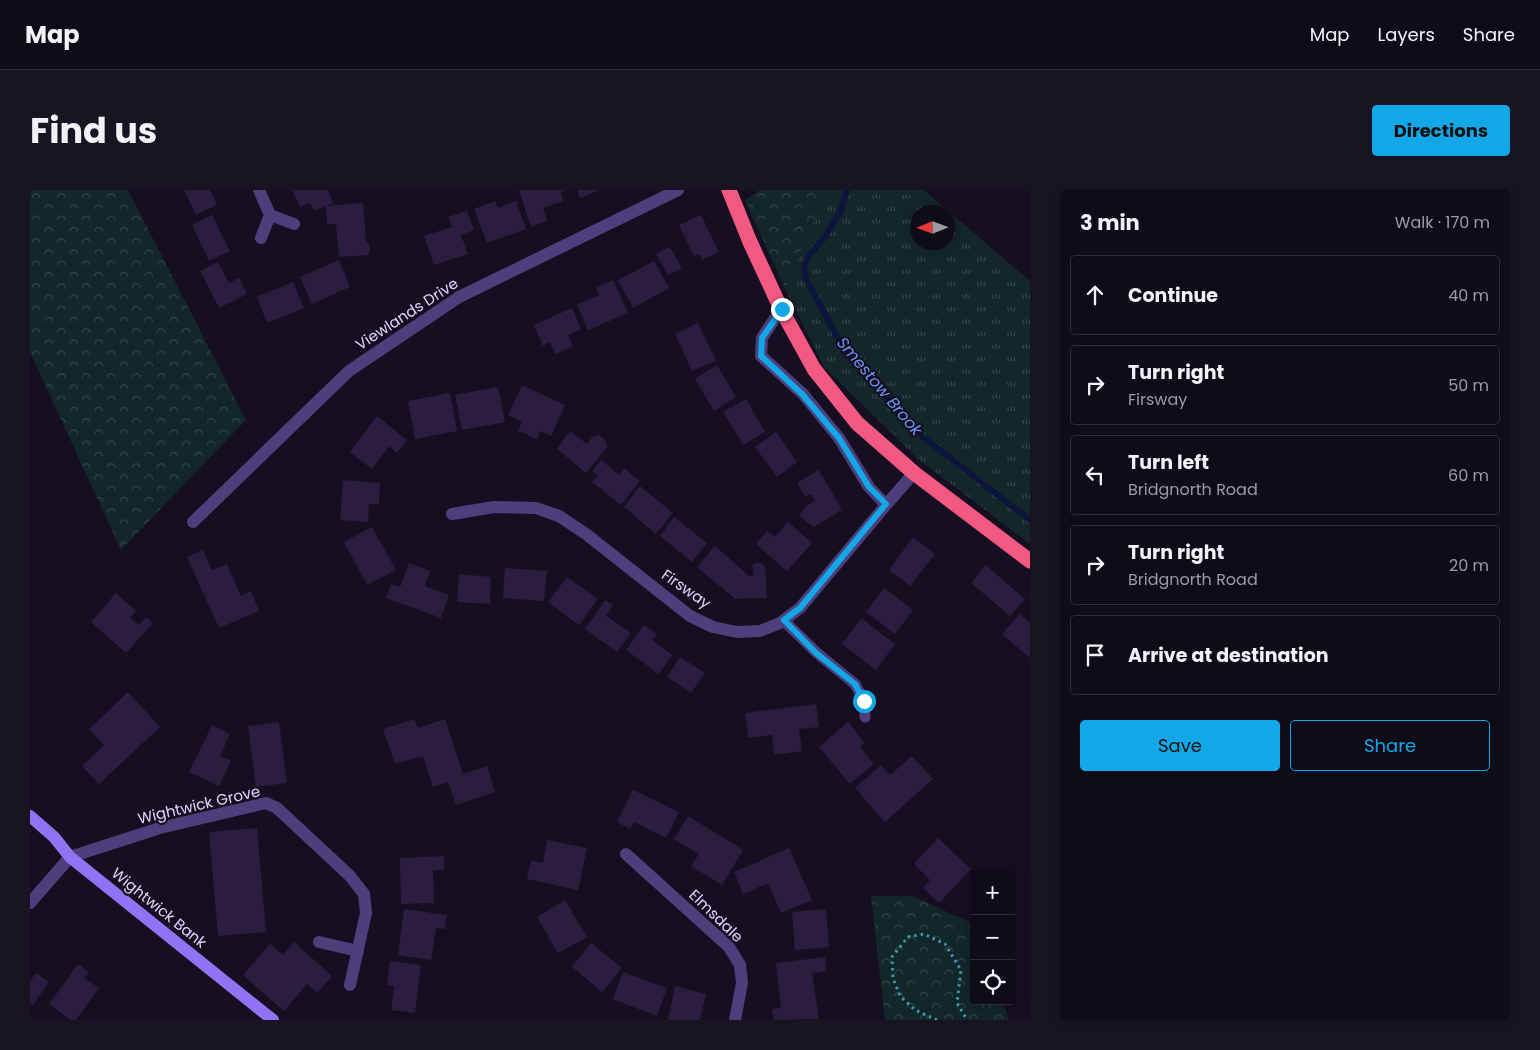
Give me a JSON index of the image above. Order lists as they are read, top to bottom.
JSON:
{
  "streets": {
    "street": [
      "Viewlands Drive",
      "Firsway",
      "Wightwick Grove",
      "Wightwick Bank",
      "Elmsdale"
    ]
  },
  "crossings": [
    ["Wightwick Grove", "Wightwick Bank"]
  ],
  "water": ["Smestow Brook"],
  "north": "left",
  "page": {
    "header": "Map",
    "nav": ["Map", "Layers", "Share"],
    "title": "Find us",
    "buttons": [
      "Directions",
      ["Save", "Share"]
    ],
    "heading": ["3 min", "Walk · 170 m"],
    "list": [
      ["Continue", "40 m"],
      ["Turn right", "Firsway", "50 m"],
      ["Turn left", "Bridgnorth Road", "60 m"],
      ["Turn right", "Bridgnorth Road", "20 m"],
      "Arrive at destination"
    ],
    "map_buttons": ["+", "−"]
  }
}
